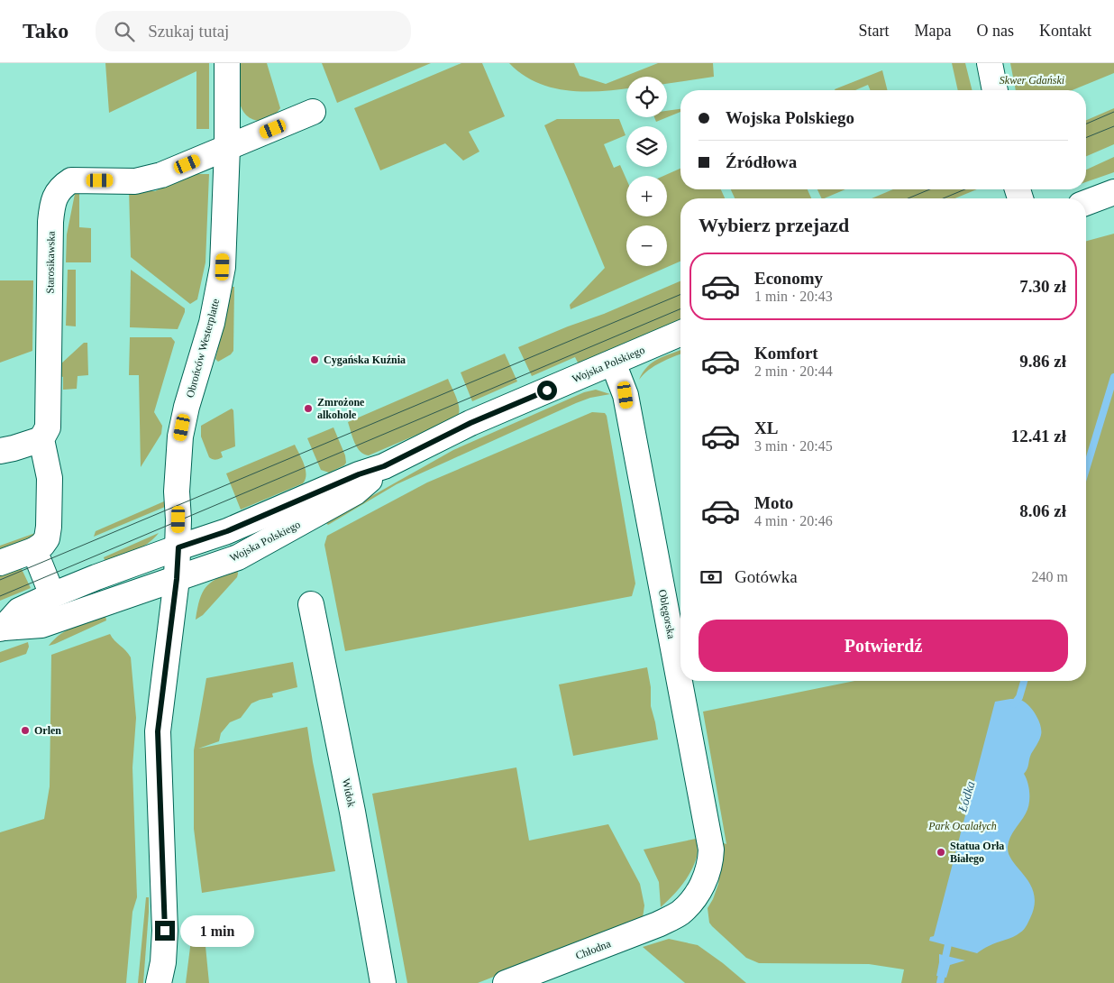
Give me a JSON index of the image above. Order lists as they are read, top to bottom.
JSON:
{
  "streets": {
    "street": [
      "Starosikawska",
      "Obrońców Westerplatte",
      "Wojska Polskiego",
      "Oblęgorska",
      "Widok",
      "Chłodna"
    ]
  },
  "crossings": [
    ["Starosikawska", "Obrońców Westerplatte"],
    ["Obrońców Westerplatte", "Wojska Polskiego"],
    ["Wojska Polskiego", "Oblęgorska"],
    ["Oblęgorska", "Chłodna"]
  ],
  "water": ["Łódka"],
  "parks": ["Skwer Gdański", "Park Ocalałych"],
  "places": [
    "Cygańska Kuźnia",
    "Zmrożone alkohole",
    "Orlen",
    "Statua Orła Białego"
  ],
  "page": {
    "header": "Tako",
    "search": "Szukaj tutaj",
    "nav": [
      "Start",
      "Mapa",
      "O nas",
      "Kontakt"
    ],
    "map_buttons": ["+", "−"],
    "banner": ["Wojska Polskiego", "Źródłowa"],
    "heading": "Wybierz przejazd",
    "list": [
      {
        "name": "Economy",
        "note": "1 min · 20:43",
        "value": "7.30 zł"
      },
      {
        "name": "Komfort",
        "note": "2 min · 20:44",
        "value": "9.86 zł"
      },
      {
        "name": "XL",
        "note": "3 min · 20:45",
        "value": "12.41 zł"
      },
      {
        "name": "Moto",
        "note": "4 min · 20:46",
        "value": "8.06 zł"
      }
    ],
    "pay": ["Gotówka", "240 m"],
    "buttons": "Potwierdź",
    "bubble": "1 min"
  }
}
